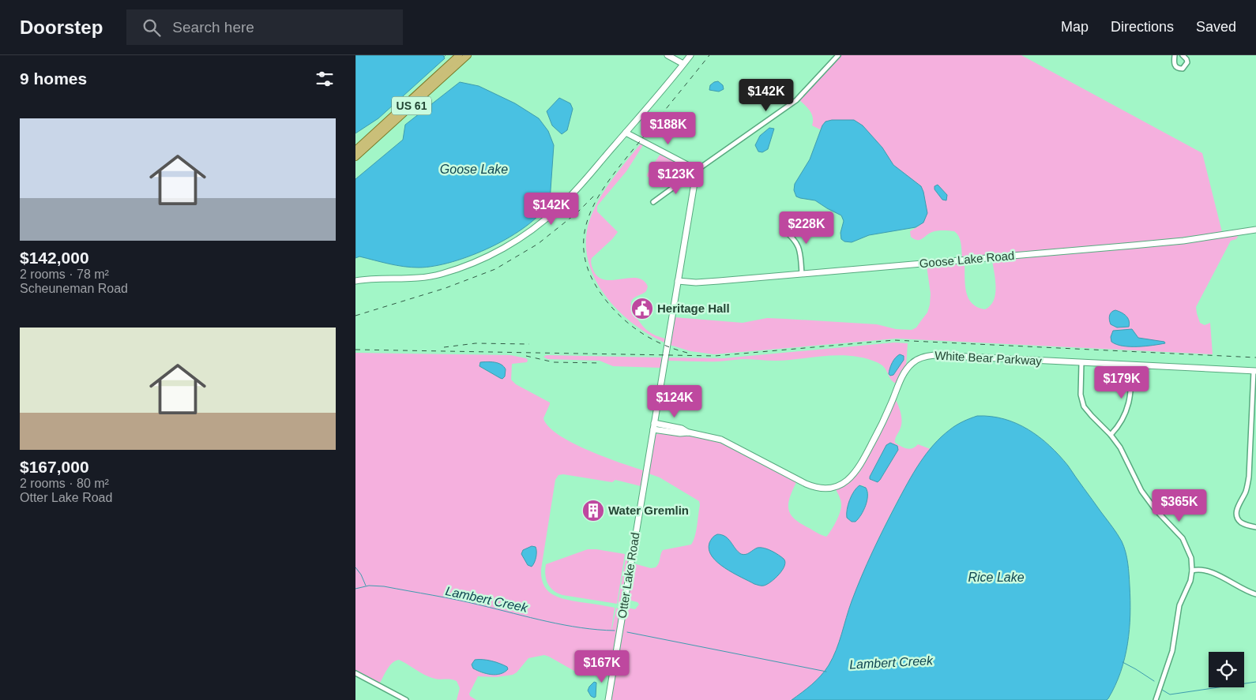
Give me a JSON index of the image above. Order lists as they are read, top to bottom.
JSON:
{
  "streets": {
    "main road": ["US 61"],
    "street": ["Goose Lake Road", "White Bear Parkway", "Otter Lake Road"]
  },
  "crossings": [
    ["Goose Lake Road", "Otter Lake Road"],
    ["White Bear Parkway", "Otter Lake Road"]
  ],
  "water": ["Goose Lake", "Rice Lake", "Lambert Creek"],
  "places": {
    "public building": ["Heritage Hall"],
    "building": ["Water Gremlin"]
  },
  "page": {
    "header": "Doorstep",
    "search": "Search here",
    "nav": ["Map", "Directions", "Saved"],
    "heading": "9 homes",
    "price": [
      "$142K",
      "$188K",
      "$123K",
      "$142K",
      "$228K",
      "$179K",
      "$124K",
      "$365K",
      "$167K"
    ],
    "list": [
      {
        "name": "$142,000",
        "note": "2 rooms · 78 m² · Scheuneman Road"
      },
      {
        "name": "$167,000",
        "note": "2 rooms · 80 m² · Otter Lake Road"
      }
    ]
  }
}
